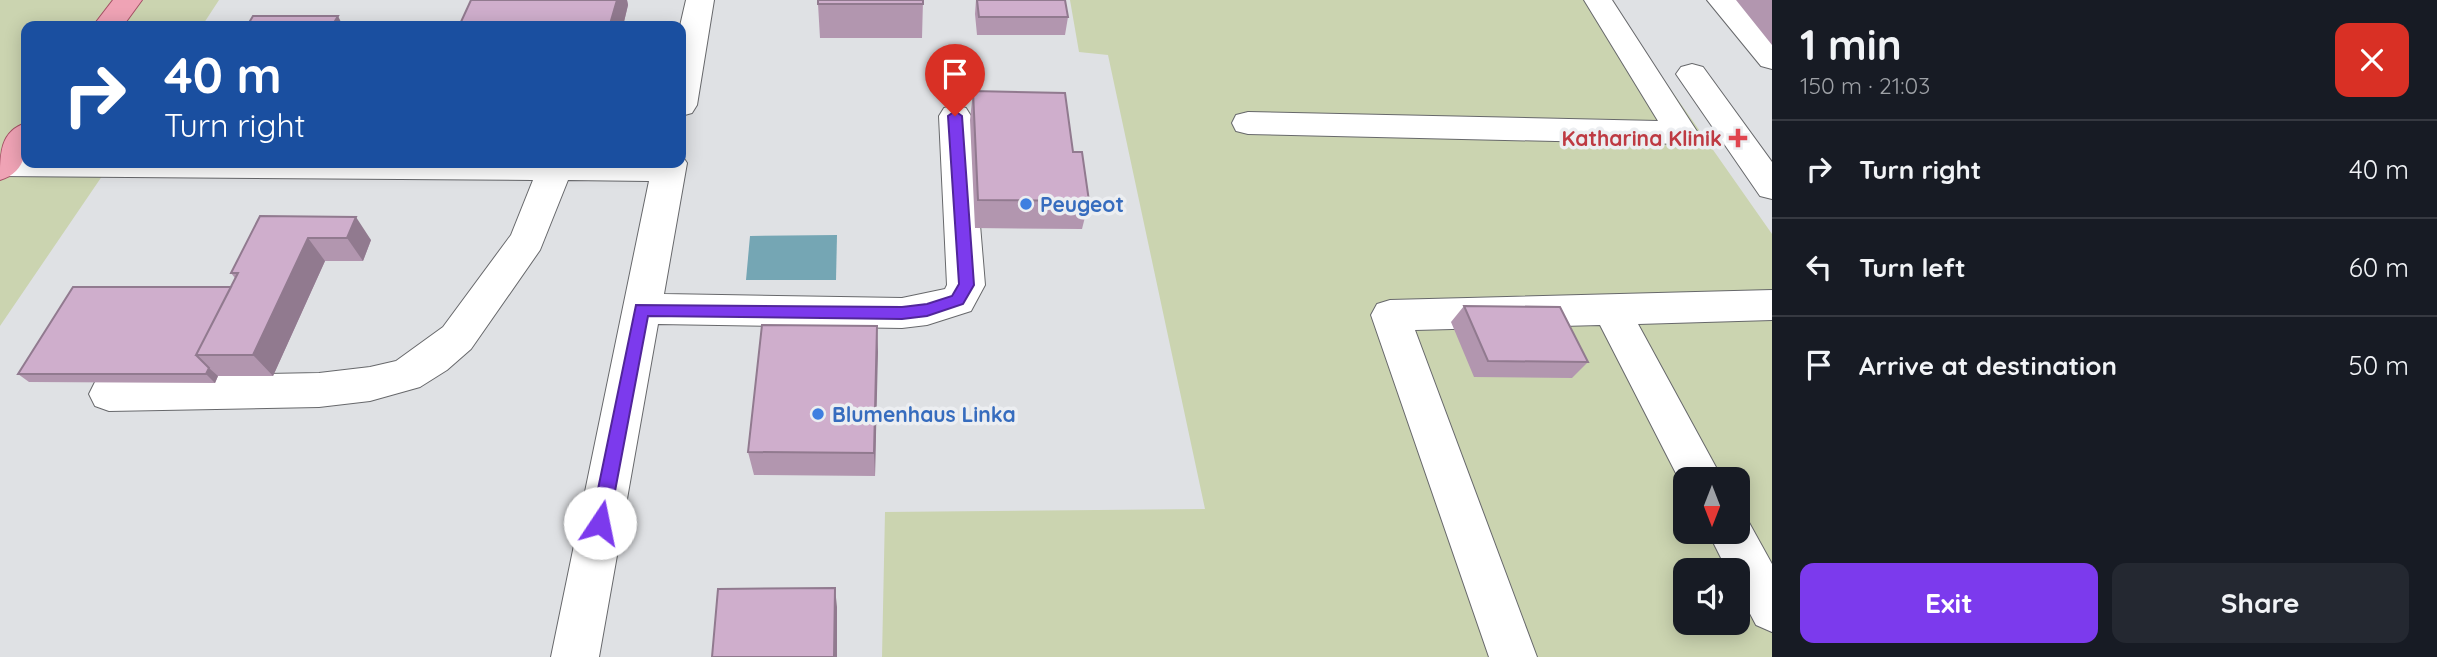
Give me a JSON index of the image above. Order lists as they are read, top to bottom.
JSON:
{
  "places": {
    "health": ["Katharina Klinik"],
    "other": ["Peugeot", "Blumenhaus Linka"]
  },
  "north": "bottom",
  "page": {
    "heading": ["1 min", "150 m · 21:03"],
    "turn": ["40 m", "Turn right"],
    "list": [
      {
        "name": "Turn right",
        "value": "40 m"
      },
      {
        "name": "Turn left",
        "value": "60 m"
      },
      {
        "name": "Arrive at destination",
        "value": "50 m"
      }
    ],
    "buttons": ["Exit", "Share"]
  }
}
